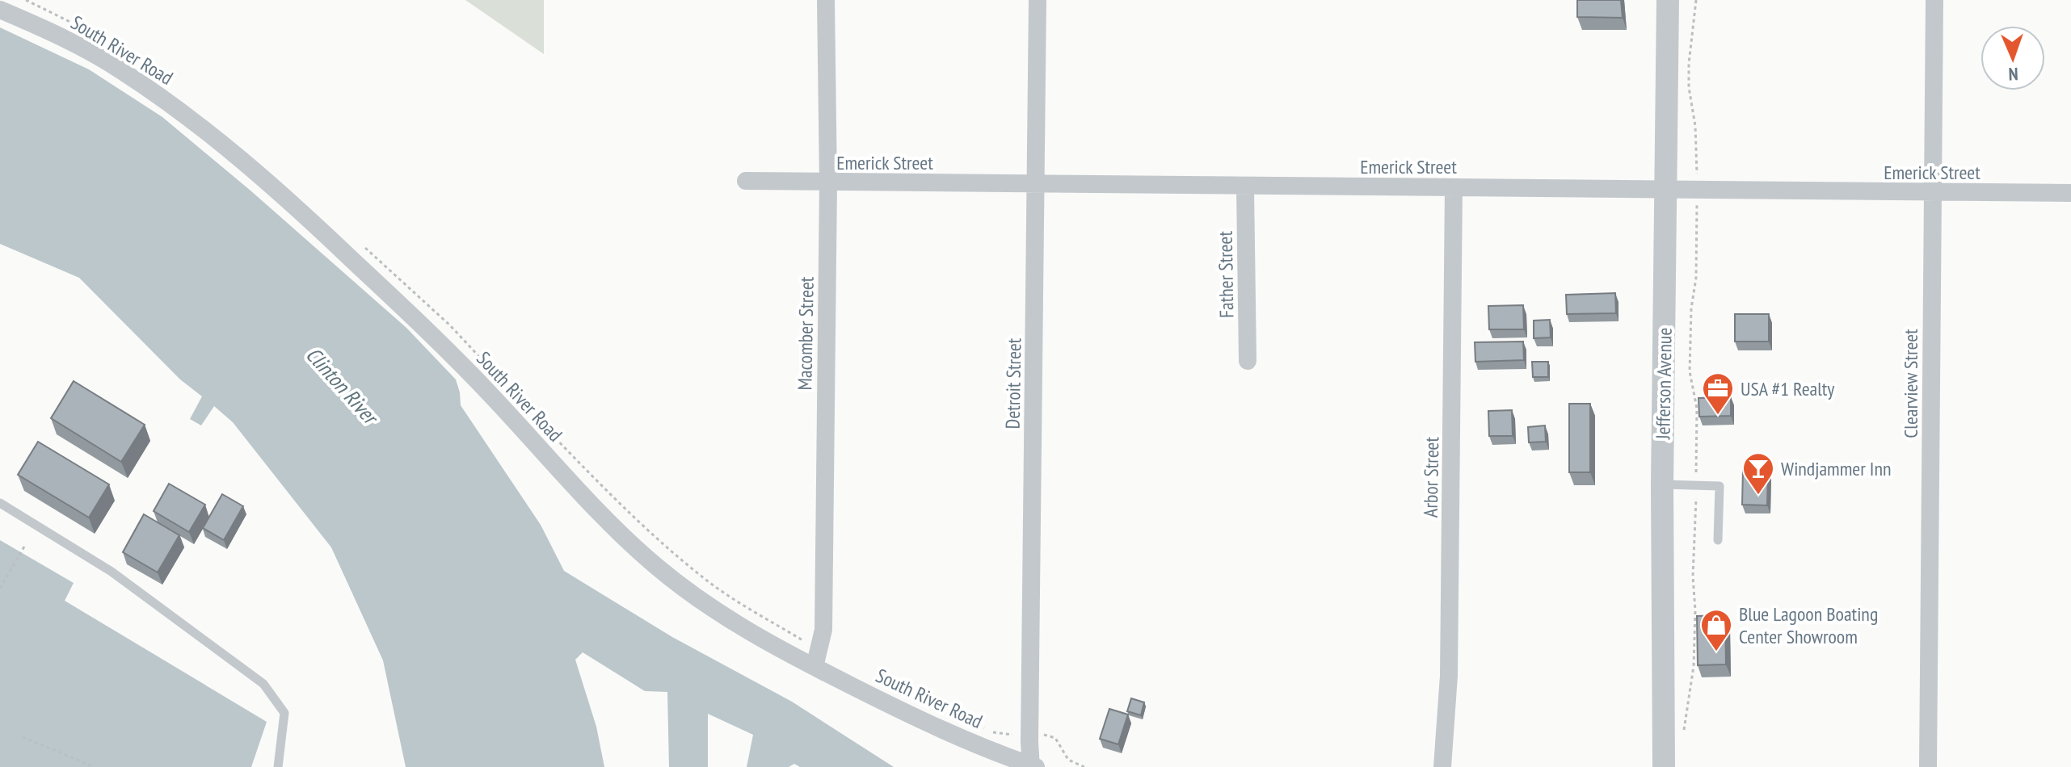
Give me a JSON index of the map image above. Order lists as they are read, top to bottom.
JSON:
{
  "streets": {
    "street": [
      "South River Road",
      "Emerick Street",
      "Father Street",
      "Macomber Street",
      "Detroit Street",
      "Jefferson Avenue",
      "Clearview Street",
      "Arbor Street"
    ]
  },
  "crossings": [
    ["South River Road", "Macomber Street"],
    ["South River Road", "Detroit Street"],
    ["Emerick Street", "Father Street"],
    ["Emerick Street", "Macomber Street"],
    ["Emerick Street", "Detroit Street"],
    ["Emerick Street", "Jefferson Avenue"],
    ["Emerick Street", "Clearview Street"],
    ["Emerick Street", "Arbor Street"]
  ],
  "water": ["Clinton River"],
  "places": {
    "office": ["USA #1 Realty"],
    "bar": ["Windjammer Inn"],
    "shop": ["Blue Lagoon Boating Center Showroom"]
  },
  "north": "bottom"
}
